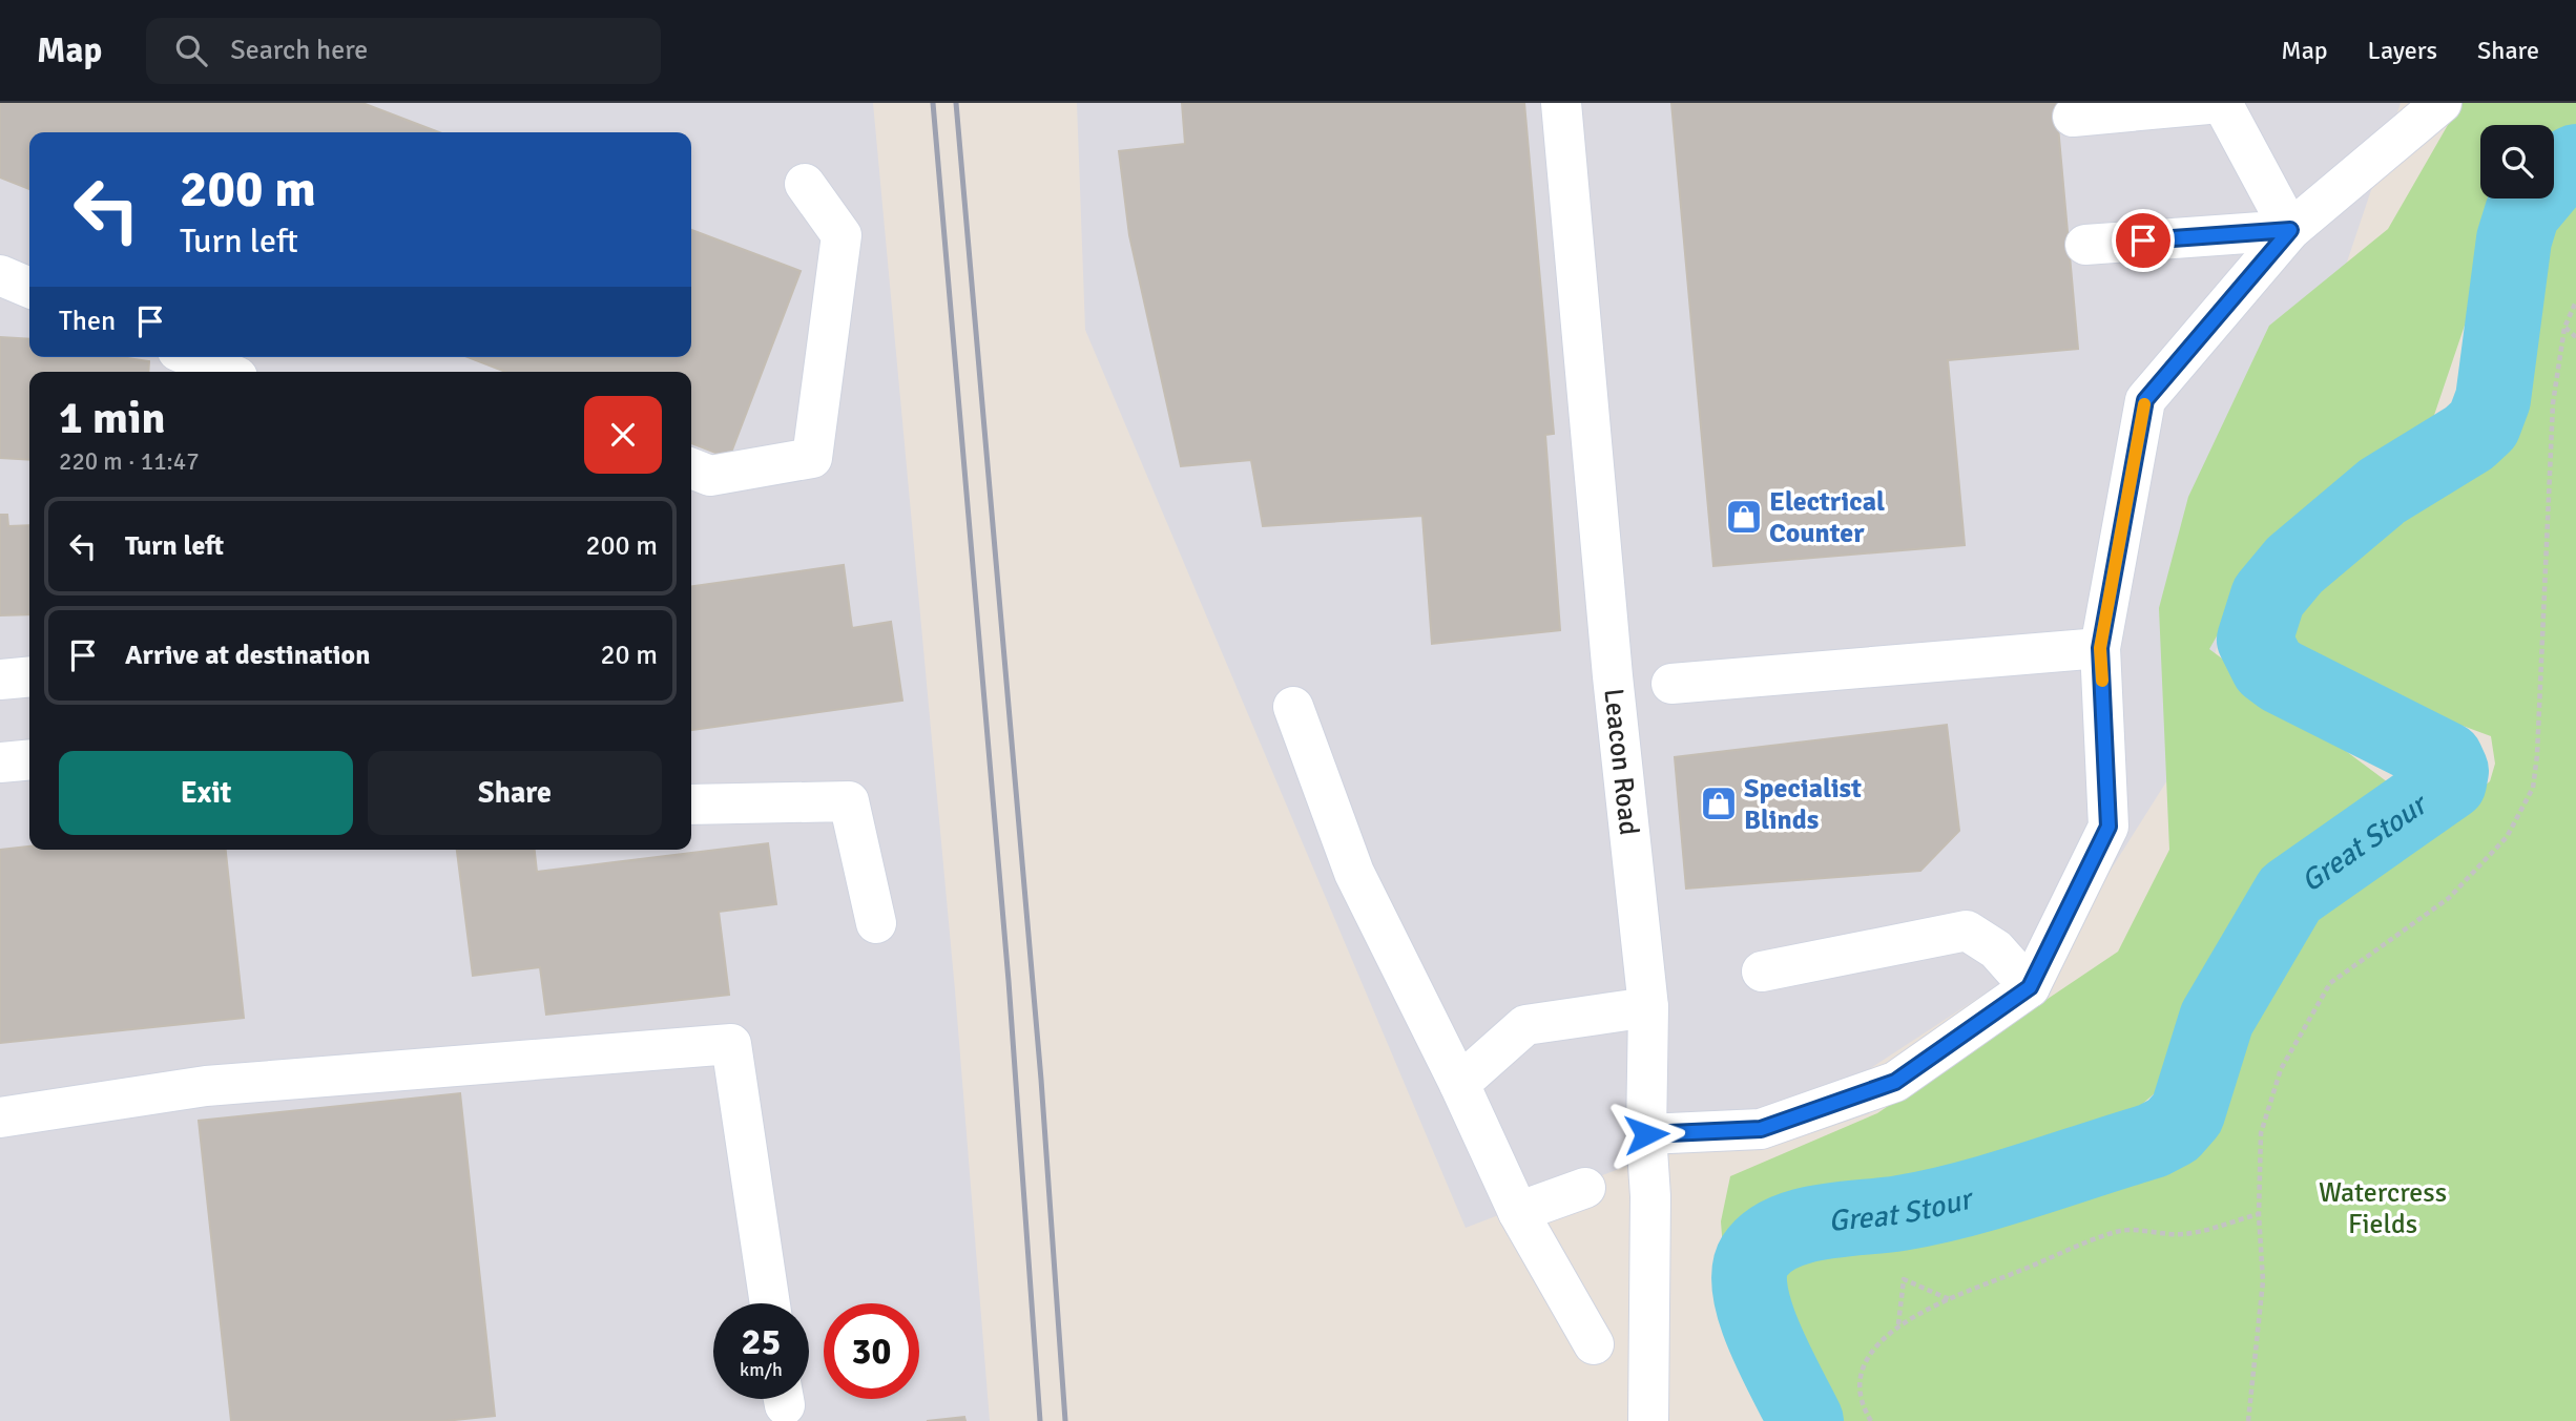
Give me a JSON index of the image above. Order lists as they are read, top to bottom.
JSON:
{
  "streets": {
    "street": ["Leacon Road"]
  },
  "water": ["Great Stour"],
  "parks": ["Watercress Fields"],
  "places": {
    "shop": ["Electrical Counter", "Specialist Blinds"]
  },
  "page": {
    "header": "Map",
    "search": "Search here",
    "nav": ["Map", "Layers", "Share"],
    "turn": ["200 m", "Turn left"],
    "then": "Then",
    "heading": ["1 min", "220 m · 11:47"],
    "list": [
      {
        "name": "Turn left",
        "value": "200 m"
      },
      {
        "name": "Arrive at destination",
        "value": "20 m"
      }
    ],
    "buttons": ["Exit", "Share"],
    "speed": "25 km/h",
    "limit": "30"
  }
}
